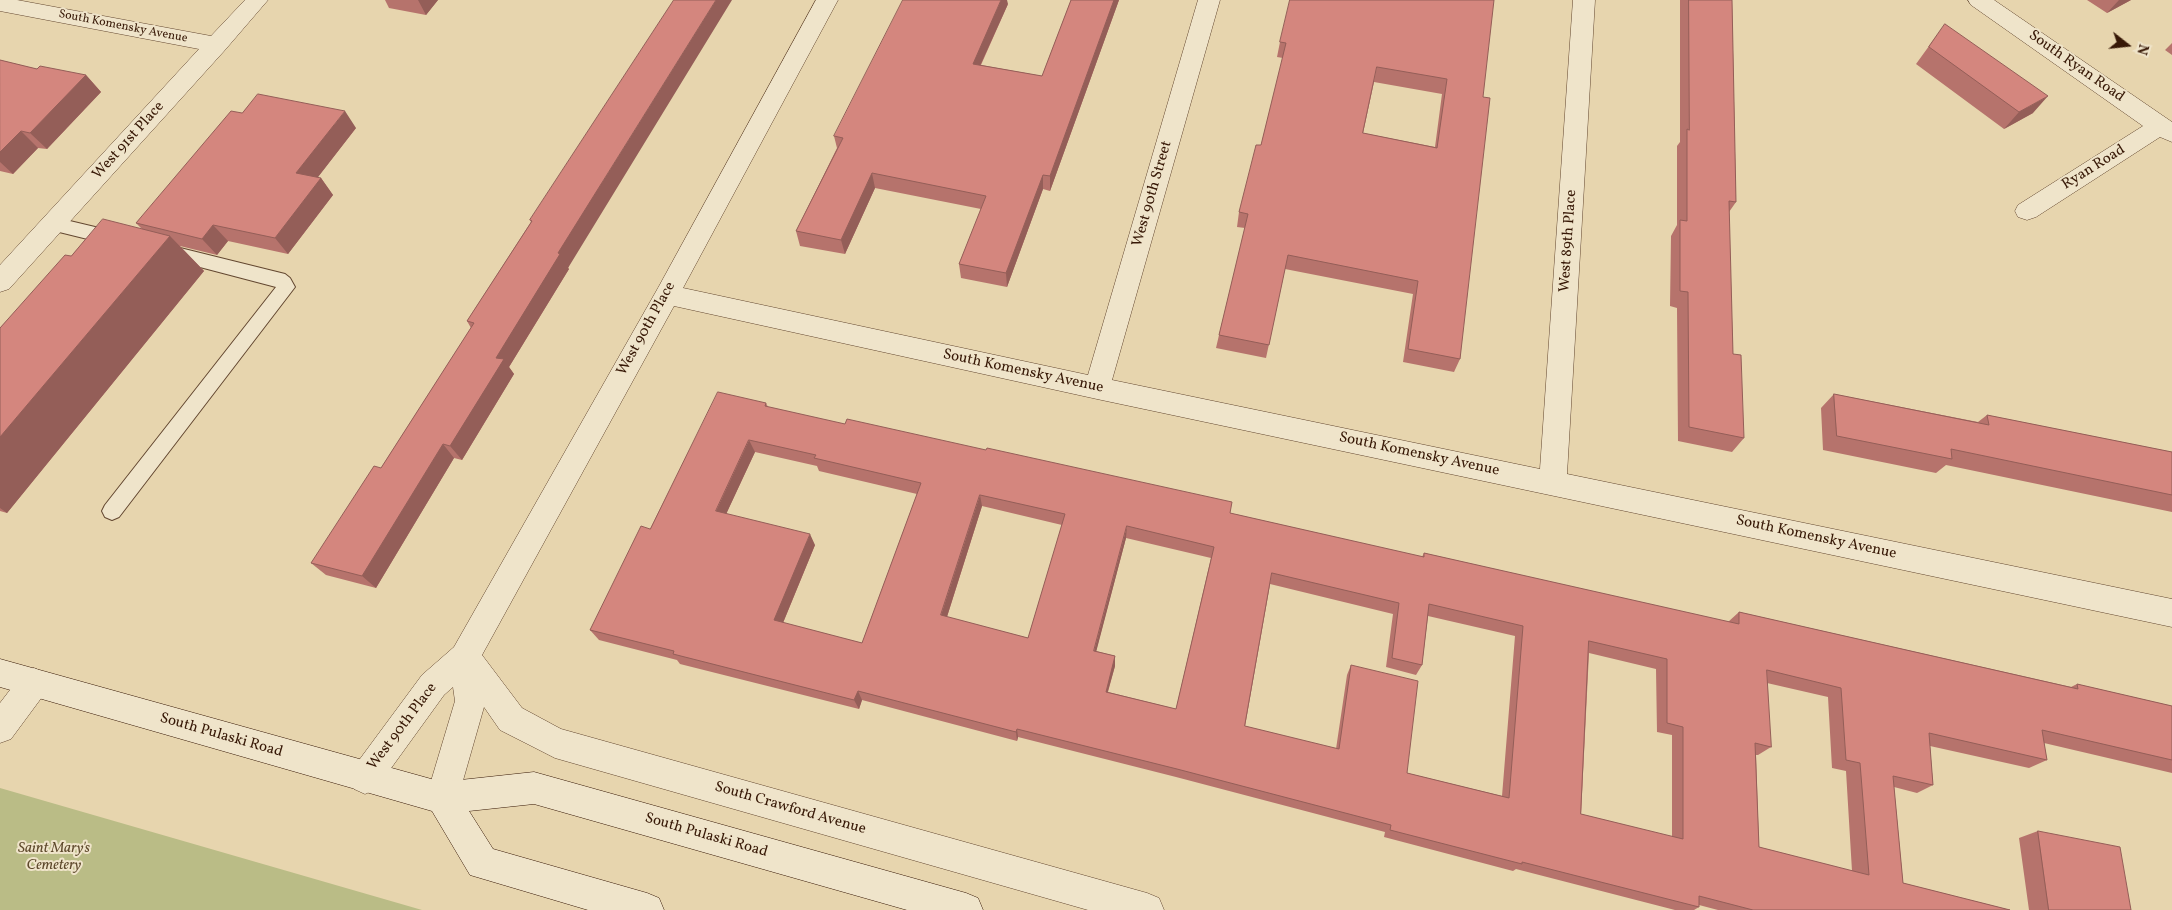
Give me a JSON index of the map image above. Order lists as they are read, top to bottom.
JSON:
{
  "streets": {
    "street": [
      "South Komensky Avenue",
      "South Ryan Road",
      "West 91st Place",
      "Ryan Road",
      "West 90th Street",
      "West 89th Place",
      "West 90th Place",
      "South Pulaski Road",
      "South Crawford Avenue"
    ]
  },
  "crossings": [
    ["South Komensky Avenue", "West 91st Place"],
    ["South Komensky Avenue", "West 90th Street"],
    ["South Komensky Avenue", "West 89th Place"],
    ["South Komensky Avenue", "West 90th Place"],
    ["South Ryan Road", "Ryan Road"],
    ["West 90th Place", "South Pulaski Road"],
    ["West 90th Place", "South Crawford Avenue"]
  ],
  "parks": ["Saint Mary's Cemetery"],
  "north": "right"
}
